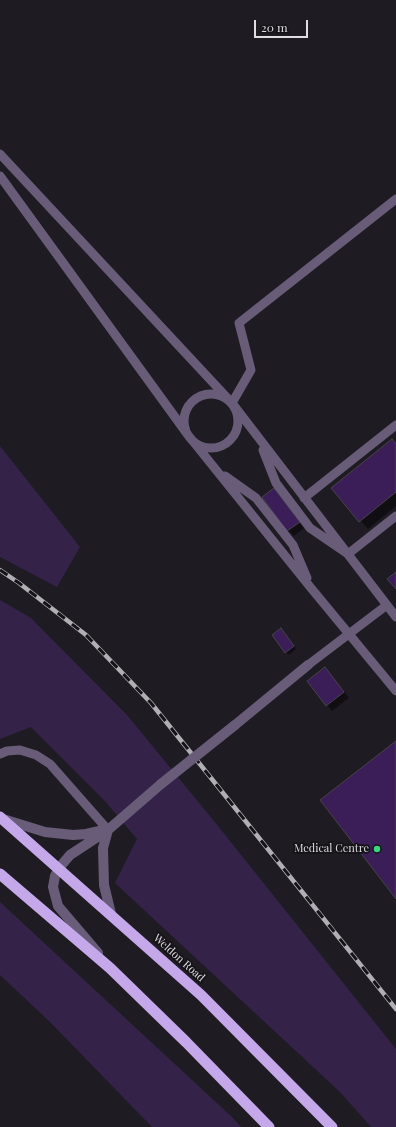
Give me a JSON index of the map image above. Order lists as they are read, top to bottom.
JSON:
{
  "streets": {
    "highway": ["Weldon Road"]
  },
  "places": ["Medical Centre"],
  "scale_bar": "20 m"
}
